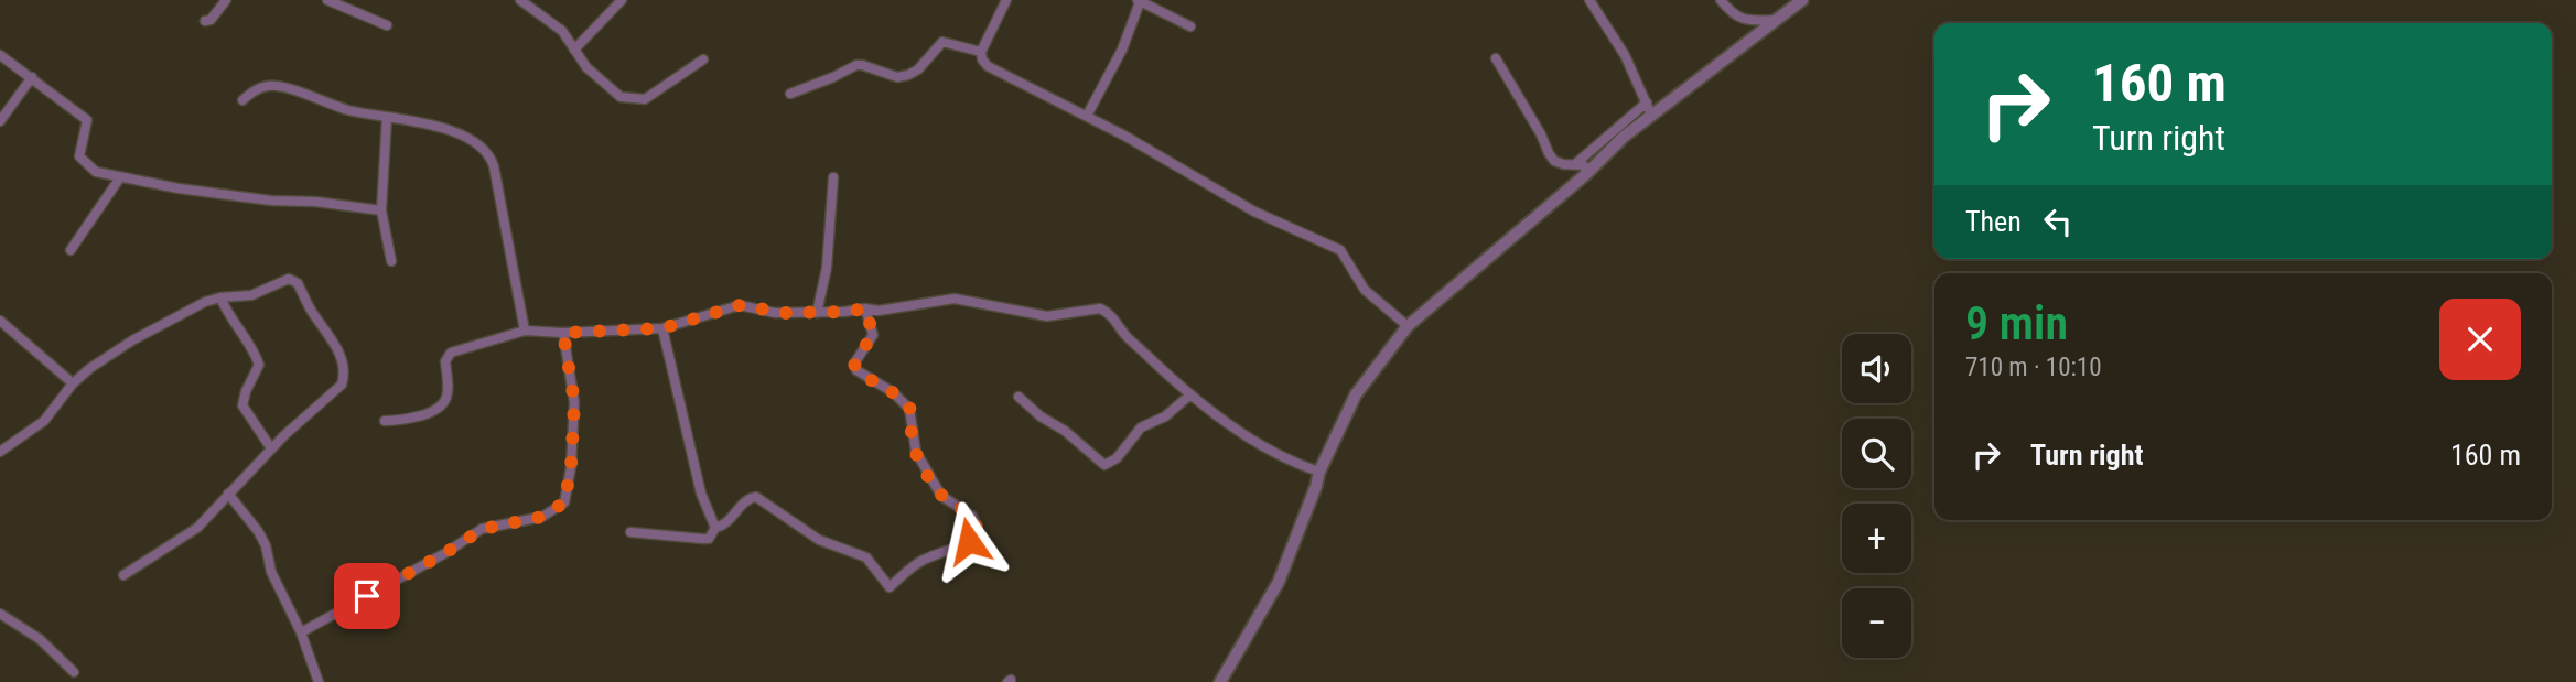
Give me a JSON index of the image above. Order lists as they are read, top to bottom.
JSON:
{
  "page": {
    "turn": ["160 m", "Turn right"],
    "then": "Then",
    "heading": ["9 min", "710 m · 10:10"],
    "map_buttons": ["+", "−"],
    "list": [
      {
        "name": "Turn right",
        "value": "160 m"
      }
    ]
  }
}
